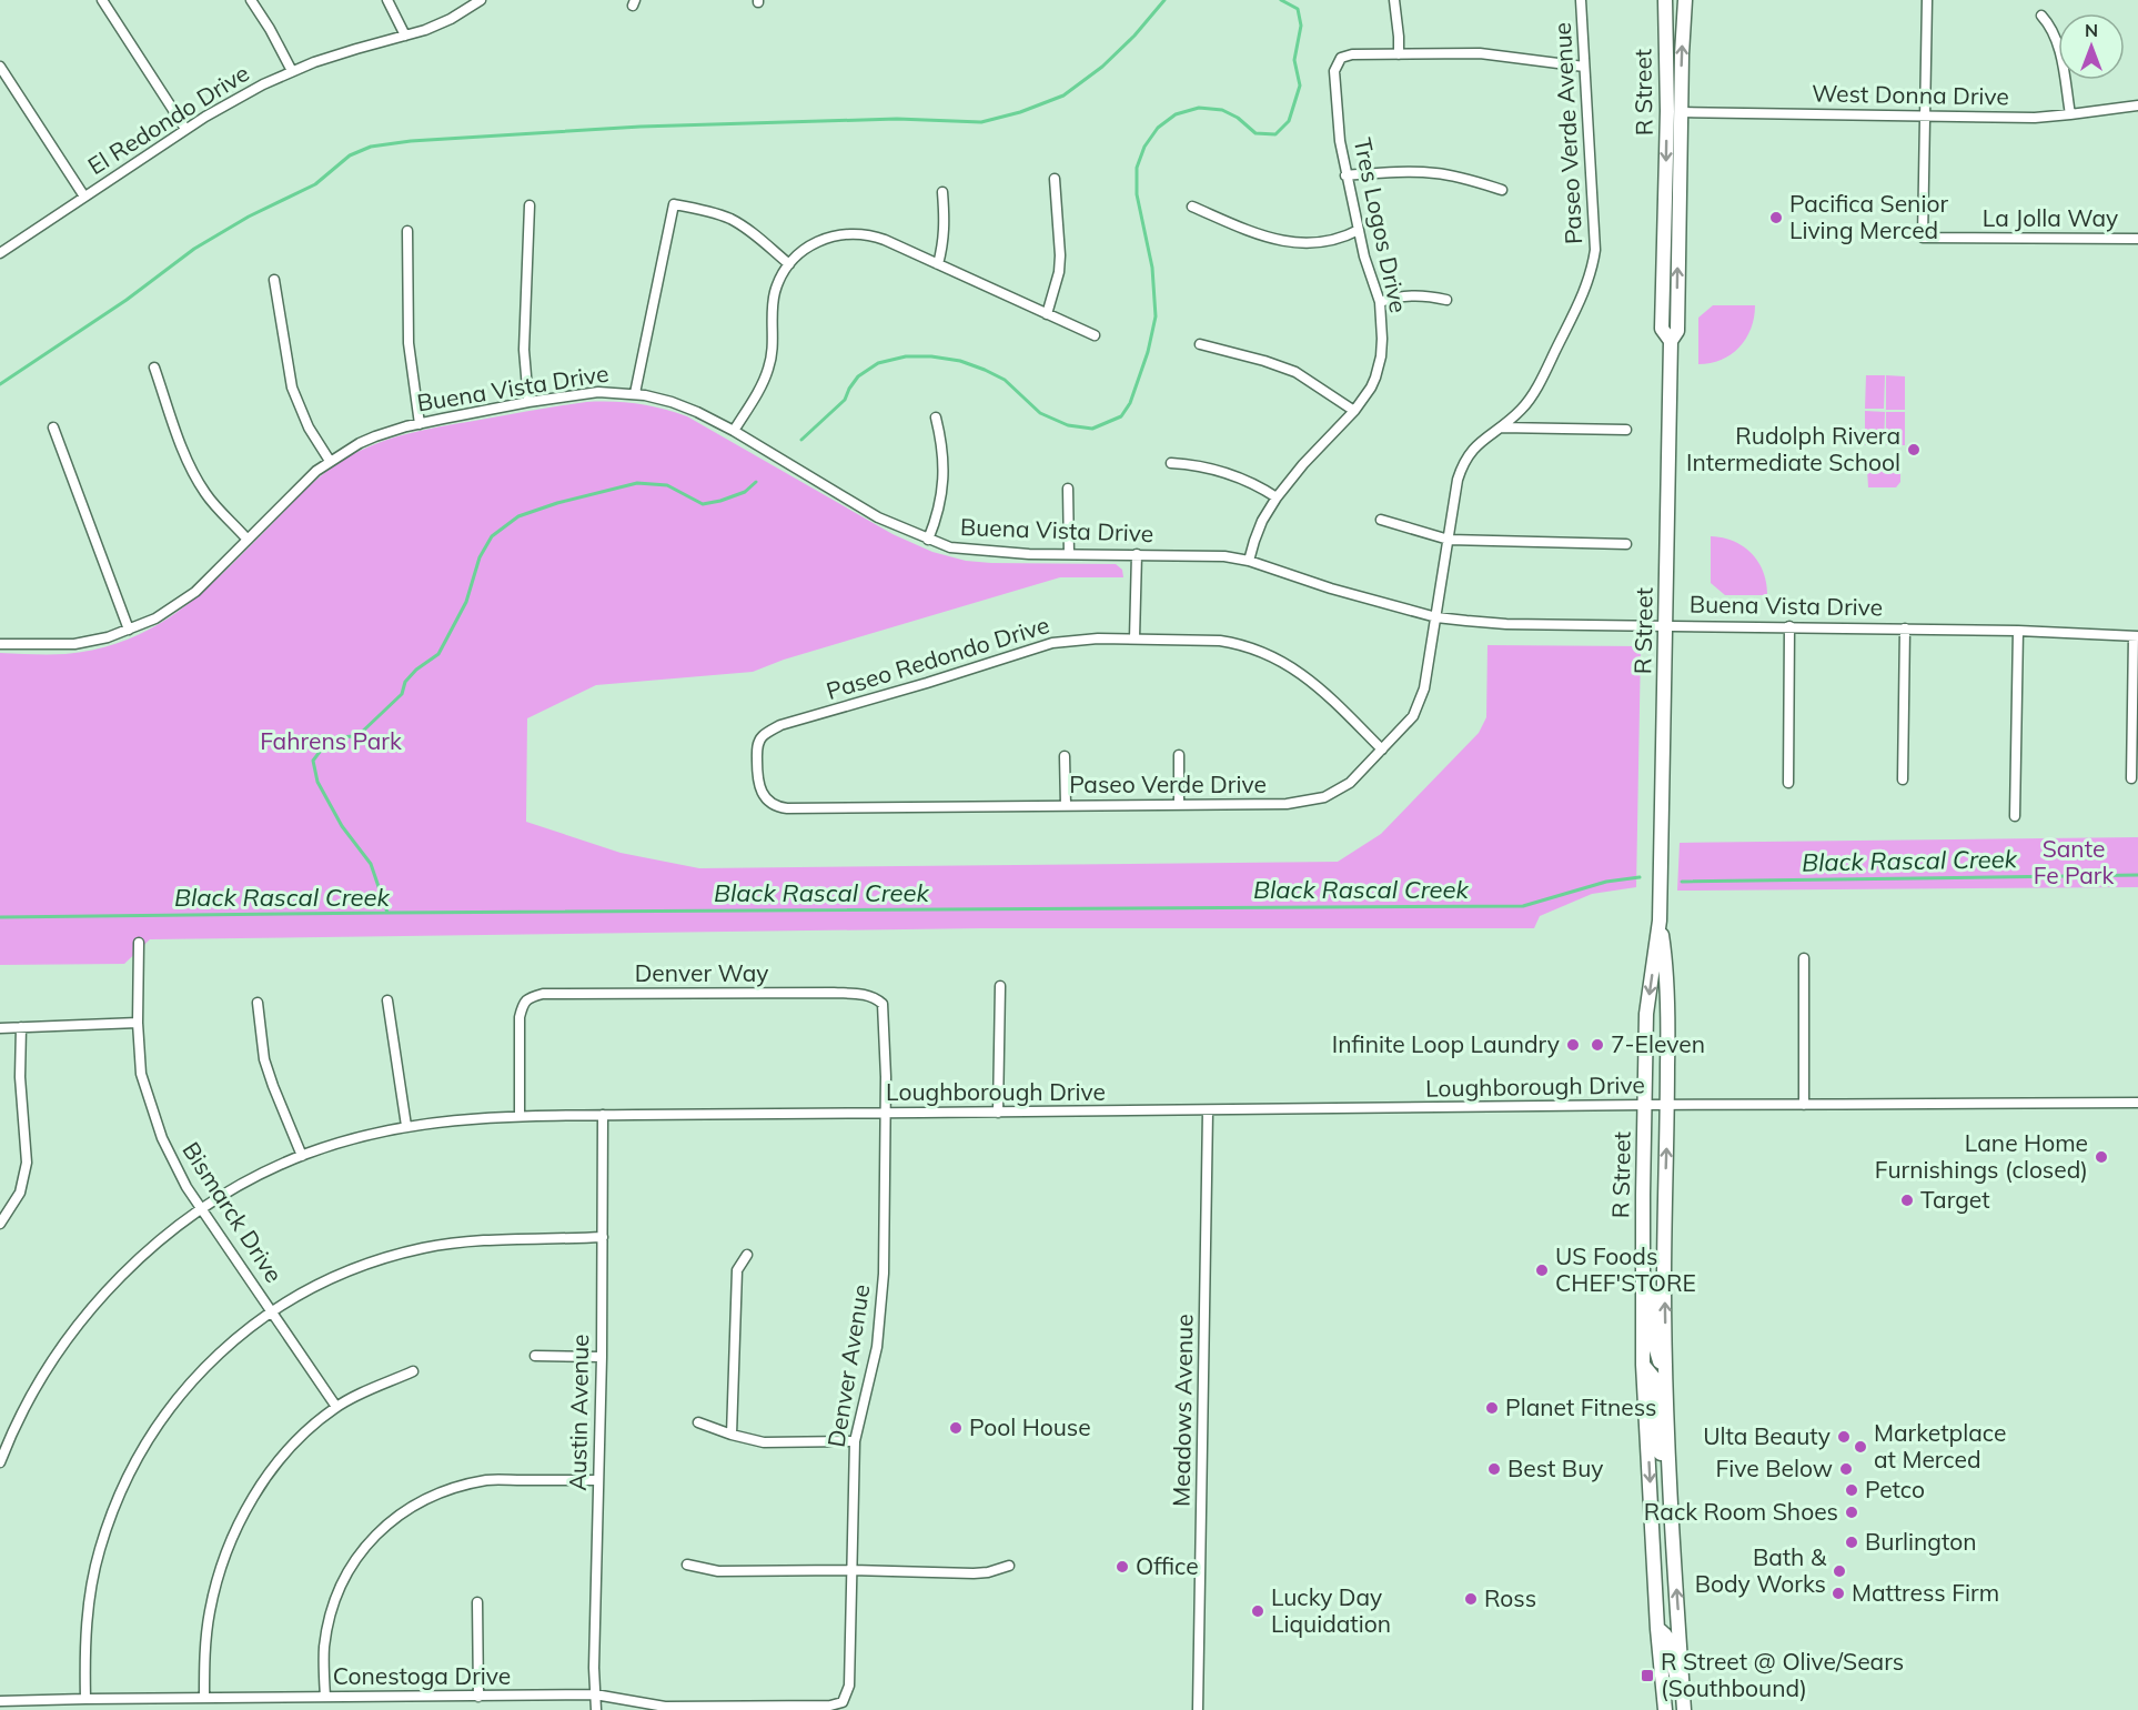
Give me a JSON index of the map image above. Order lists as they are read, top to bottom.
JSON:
{
  "streets": {
    "street": [
      "R Street",
      "West Donna Drive",
      "El Redondo Drive",
      "Paseo Verde Avenue",
      "La Jolla Way",
      "Tres Logos Drive",
      "Buena Vista Drive",
      "Paseo Redondo Drive",
      "Paseo Verde Drive",
      "Denver Way",
      "Loughborough Drive",
      "Bismarck Drive",
      "Denver Avenue",
      "Meadows Avenue",
      "Austin Avenue",
      "Conestoga Drive"
    ]
  },
  "crossings": [
    ["R Street", "West Donna Drive"],
    ["R Street", "Buena Vista Drive"],
    ["R Street", "Loughborough Drive"],
    ["West Donna Drive", "La Jolla Way"],
    ["Paseo Verde Avenue", "Buena Vista Drive"],
    ["Paseo Verde Avenue", "Paseo Verde Drive"],
    ["Tres Logos Drive", "Buena Vista Drive"],
    ["Buena Vista Drive", "Paseo Verde Drive"],
    ["Paseo Redondo Drive", "Paseo Verde Drive"],
    ["Denver Way", "Loughborough Drive"],
    ["Denver Way", "Denver Avenue"],
    ["Loughborough Drive", "Bismarck Drive"],
    ["Loughborough Drive", "Denver Avenue"],
    ["Loughborough Drive", "Meadows Avenue"],
    ["Loughborough Drive", "Austin Avenue"],
    ["Denver Avenue", "Conestoga Drive"],
    ["Austin Avenue", "Conestoga Drive"]
  ],
  "water": ["Black Rascal Creek"],
  "parks": ["Fahrens Park", "Sante Fe Park"],
  "places": {
    "other": [
      "Pacifica Senior Living Merced",
      "Rudolph Rivera Intermediate School",
      "Infinite Loop Laundry",
      "7-Eleven",
      "Lane Home Furnishings (closed)",
      "Target",
      "US Foods CHEF'STORE",
      "Planet Fitness",
      "Pool House",
      "Ulta Beauty",
      "Marketplace at Merced",
      "Best Buy",
      "Five Below",
      "Petco",
      "Rack Room Shoes",
      "Burlington",
      "Office",
      "Bath & Body Works",
      "Mattress Firm",
      "Ross",
      "Lucky Day Liquidation"
    ],
    "transit": ["R Street @ Olive/Sears (Southbound)"]
  },
  "north": "top"
}
